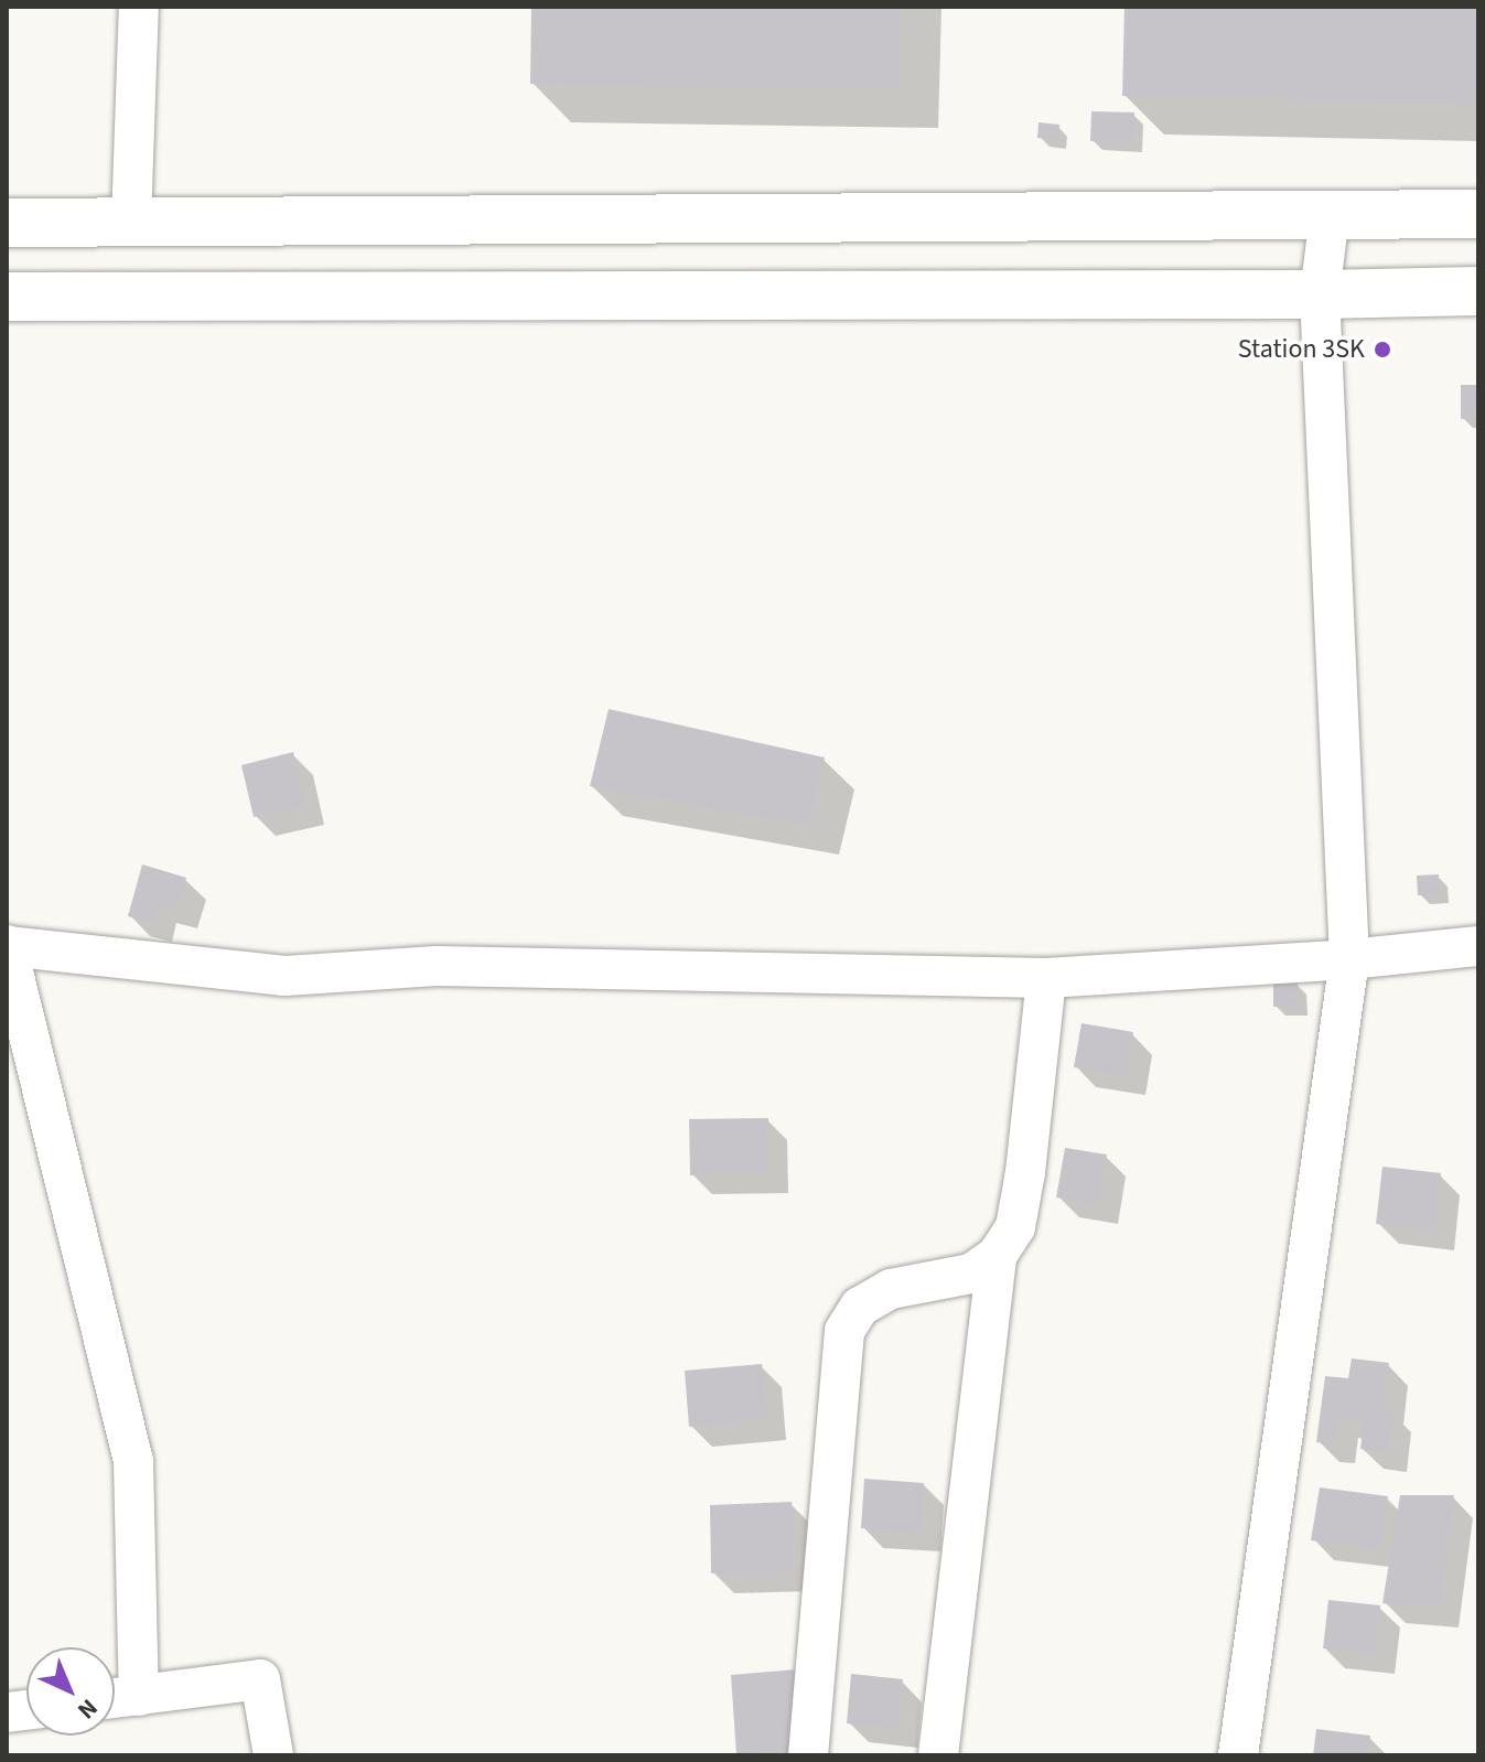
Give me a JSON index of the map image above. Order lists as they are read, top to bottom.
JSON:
{
  "places": ["Station 3SK"],
  "north": "bottom right"
}
